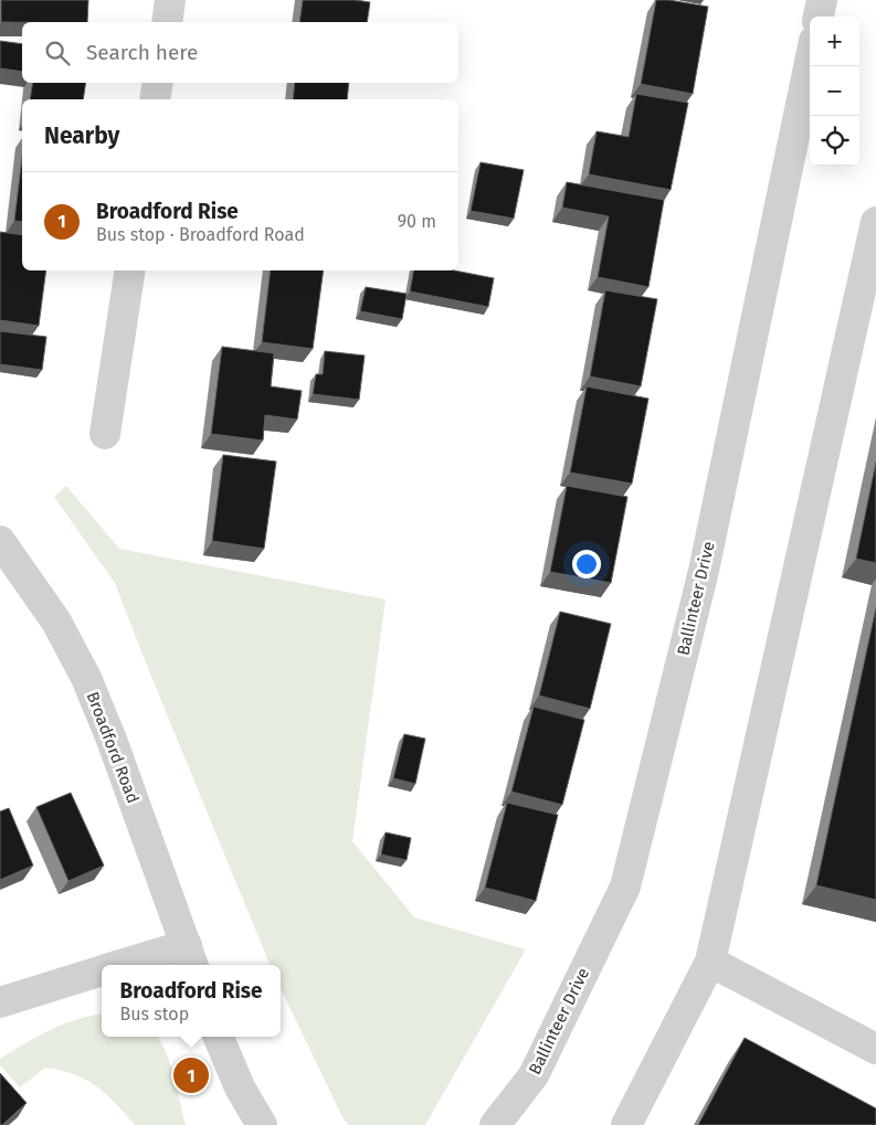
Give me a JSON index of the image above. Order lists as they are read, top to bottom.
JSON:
{
  "streets": {
    "street": ["Ballinteer Drive", "Broadford Road"]
  },
  "page": {
    "map_buttons": ["+", "−"],
    "search": "Search here",
    "heading": "Nearby",
    "list": [
      {
        "mark": "1",
        "name": "Broadford Rise",
        "note": "Bus stop · Broadford Road",
        "value": "90 m"
      }
    ],
    "popup": ["Broadford Rise", "Bus stop"],
    "pins": "1"
  }
}
